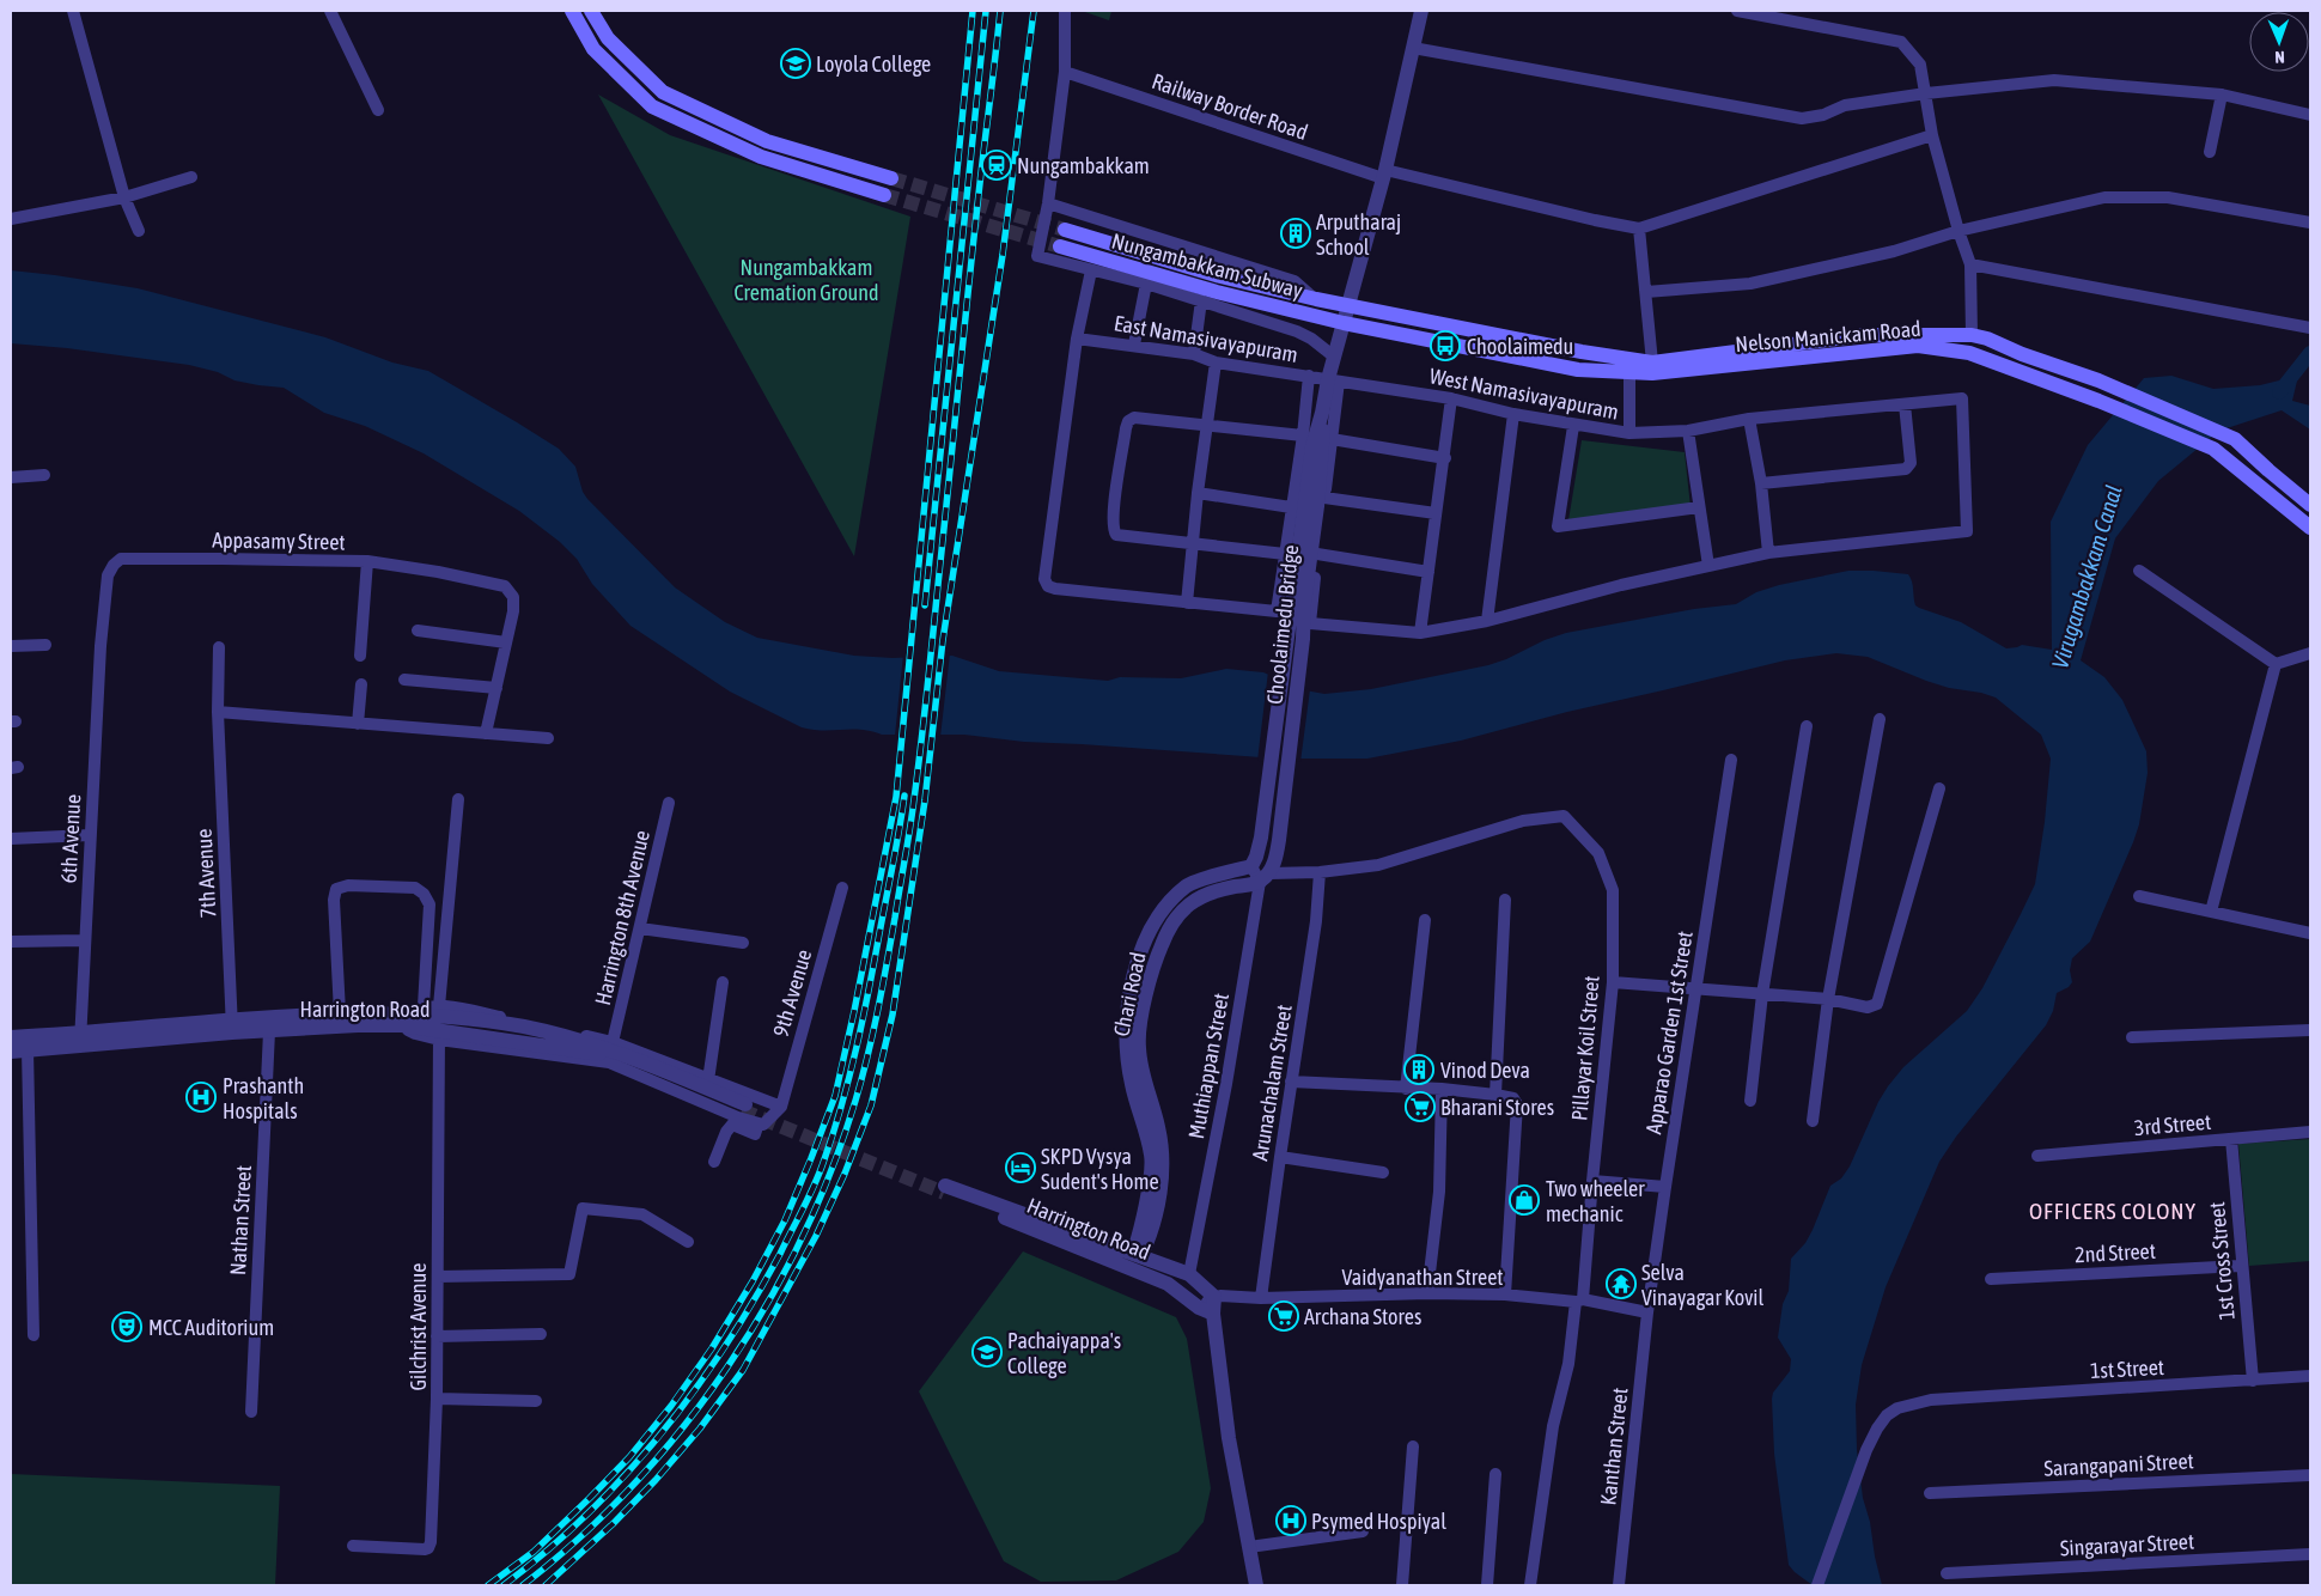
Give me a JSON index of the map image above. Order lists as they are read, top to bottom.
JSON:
{
  "streets": {
    "main road": ["Nungambakkam Subway", "Nelson Manickam Road"],
    "street": [
      "Railway Border Road",
      "East Namasivayapuram",
      "West Namasivayapuram",
      "Appasamy Street",
      "Choolaimedu Bridge",
      "6th Avenue",
      "7th Avenue",
      "Harrington 8th Avenue",
      "9th Avenue",
      "Chari Road",
      "Harrington Road",
      "Apparao Garden 1st Street",
      "Pillayar Koil Street",
      "Muthiappan Street",
      "Arunachalam Street",
      "3rd Street",
      "Nathan Street",
      "2nd Street",
      "1st Cross Street",
      "Vaidyanathan Street",
      "Gilchrist Avenue",
      "1st Street",
      "Kanthan Street",
      "Sarangapani Street",
      "Singarayar Street"
    ]
  },
  "crossings": [
    ["Nungambakkam Subway", "Nelson Manickam Road"],
    ["East Namasivayapuram", "West Namasivayapuram"],
    ["Appasamy Street", "6th Avenue"],
    ["Choolaimedu Bridge", "Chari Road"],
    ["Choolaimedu Bridge", "Muthiappan Street"],
    ["6th Avenue", "Harrington Road"],
    ["7th Avenue", "Harrington Road"],
    ["Chari Road", "Harrington Road"],
    ["Chari Road", "Muthiappan Street"],
    ["Harrington Road", "Muthiappan Street"],
    ["Harrington Road", "Nathan Street"],
    ["Harrington Road", "Vaidyanathan Street"],
    ["Harrington Road", "Gilchrist Avenue"],
    ["Apparao Garden 1st Street", "Vaidyanathan Street"],
    ["Apparao Garden 1st Street", "Kanthan Street"],
    ["Pillayar Koil Street", "Arunachalam Street"],
    ["Pillayar Koil Street", "Vaidyanathan Street"],
    ["Arunachalam Street", "Vaidyanathan Street"],
    ["3rd Street", "1st Cross Street"],
    ["2nd Street", "1st Cross Street"],
    ["1st Cross Street", "1st Street"],
    ["Vaidyanathan Street", "Kanthan Street"]
  ],
  "districts": ["OFFICERS COLONY"],
  "water": ["Virugambakkam Canal"],
  "parks": ["Nungambakkam Cremation Ground"],
  "places": {
    "school or university": ["Loyola College", "Pachaiyappa's College"],
    "station": ["Nungambakkam"],
    "building": ["Arputharaj School", "Vinod Deva"],
    "bus stop": ["Choolaimedu"],
    "hospital": ["Prashanth Hospitals", "Psymed Hospiyal"],
    "supermarket": ["Bharani Stores", "Archana Stores"],
    "hotel": ["SKPD Vysya Sudent's Home"],
    "shop": ["Two wheeler mechanic"],
    "temple": ["Selva Vinayagar Kovil"],
    "theatre": ["MCC Auditorium"]
  },
  "north": "bottom"
}
